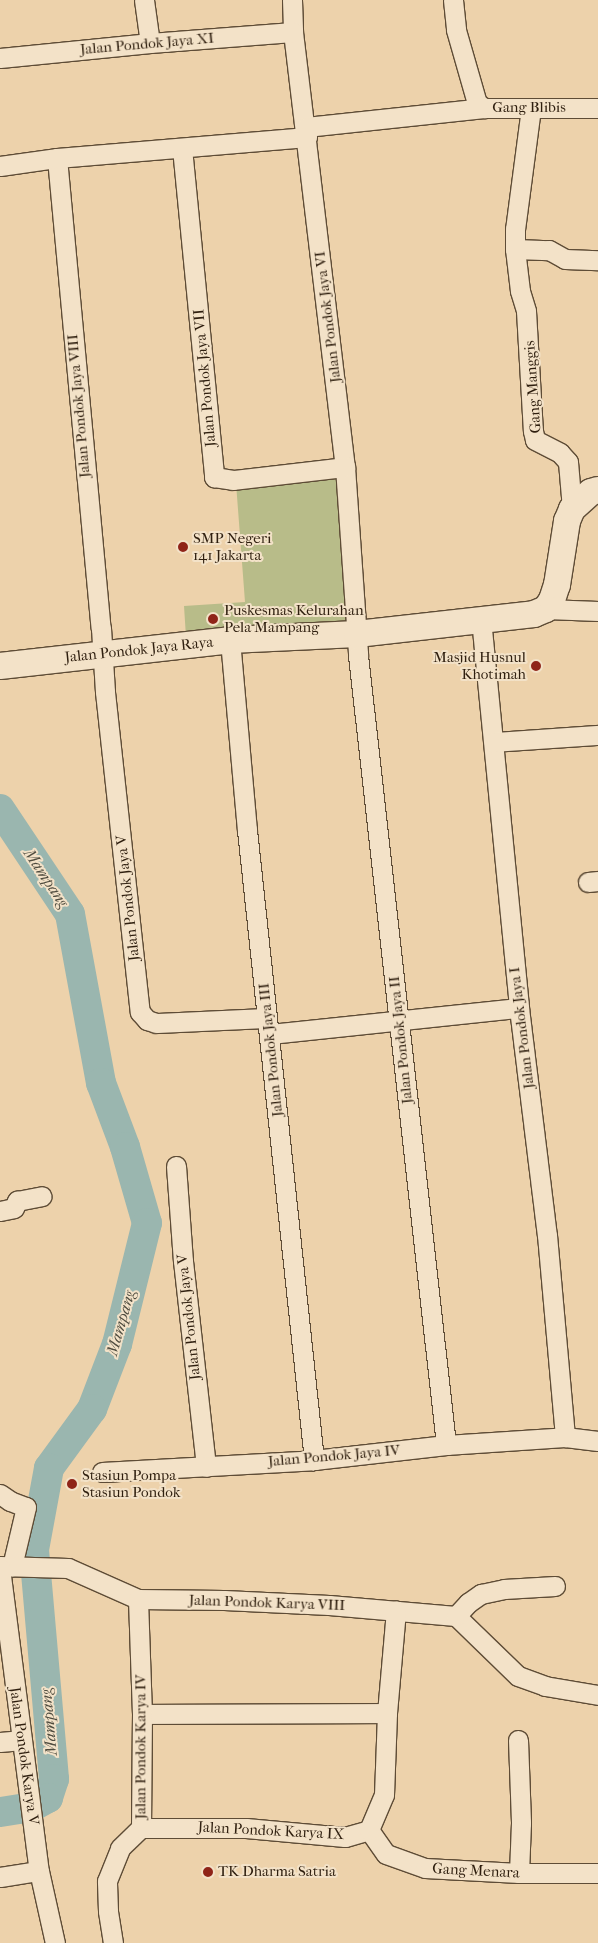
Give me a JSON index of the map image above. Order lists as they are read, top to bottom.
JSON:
{
  "streets": {
    "street": [
      "Jalan Pondok Jaya XI",
      "Gang Blibis",
      "Jalan Pondok Jaya VI",
      "Jalan Pondok Jaya VII",
      "Gang Manggis",
      "Jalan Pondok Jaya VIII",
      "Jalan Pondok Jaya Raya",
      "Jalan Pondok Jaya V",
      "Jalan Pondok Jaya I",
      "Jalan Pondok Jaya II",
      "Jalan Pondok Jaya III",
      "Jalan Pondok Jaya IV",
      "Jalan Pondok Karya VIII",
      "Jalan Pondok Karya IV",
      "Jalan Pondok Karya V",
      "Jalan Pondok Karya IX",
      "Gang Menara"
    ]
  },
  "crossings": [
    ["Jalan Pondok Jaya XI", "Jalan Pondok Jaya VI"],
    ["Gang Blibis", "Gang Manggis"],
    ["Jalan Pondok Jaya VI", "Jalan Pondok Jaya VII"],
    ["Jalan Pondok Jaya VI", "Jalan Pondok Jaya Raya"],
    ["Jalan Pondok Jaya VI", "Jalan Pondok Jaya II"],
    ["Jalan Pondok Jaya VIII", "Jalan Pondok Jaya Raya"],
    ["Jalan Pondok Jaya VIII", "Jalan Pondok Jaya V"],
    ["Jalan Pondok Jaya Raya", "Jalan Pondok Jaya V"],
    ["Jalan Pondok Jaya Raya", "Jalan Pondok Jaya I"],
    ["Jalan Pondok Jaya Raya", "Jalan Pondok Jaya II"],
    ["Jalan Pondok Jaya Raya", "Jalan Pondok Jaya III"],
    ["Jalan Pondok Jaya V", "Jalan Pondok Jaya III"],
    ["Jalan Pondok Jaya V", "Jalan Pondok Jaya IV"],
    ["Jalan Pondok Jaya I", "Jalan Pondok Jaya IV"],
    ["Jalan Pondok Jaya II", "Jalan Pondok Jaya IV"],
    ["Jalan Pondok Jaya III", "Jalan Pondok Jaya IV"],
    ["Jalan Pondok Karya VIII", "Jalan Pondok Karya IV"],
    ["Jalan Pondok Karya IV", "Jalan Pondok Karya IX"],
    ["Jalan Pondok Karya IX", "Gang Menara"]
  ],
  "water": ["Mampang"],
  "places": [
    "SMP Negeri 141 Jakarta",
    "Puskesmas Kelurahan Pela Mampang",
    "Masjid Husnul Khotimah",
    "Stasiun Pompa Stasiun Pondok",
    "TK Dharma Satria"
  ]
}
